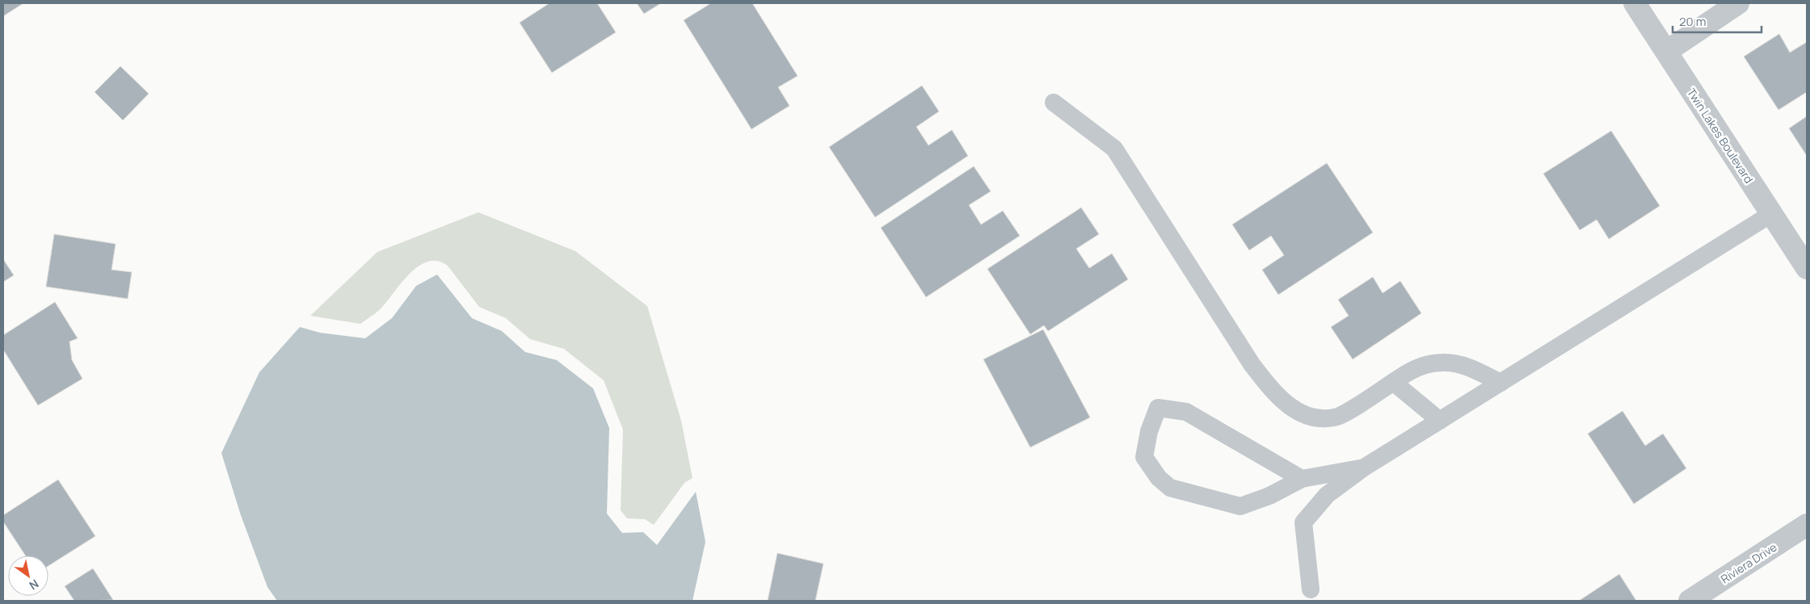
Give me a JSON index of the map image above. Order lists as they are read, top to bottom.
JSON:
{
  "streets": {
    "street": ["Twin Lakes Boulevard", "Riviera Drive"]
  },
  "scale_bar": "20 m",
  "north": "bottom right"
}
